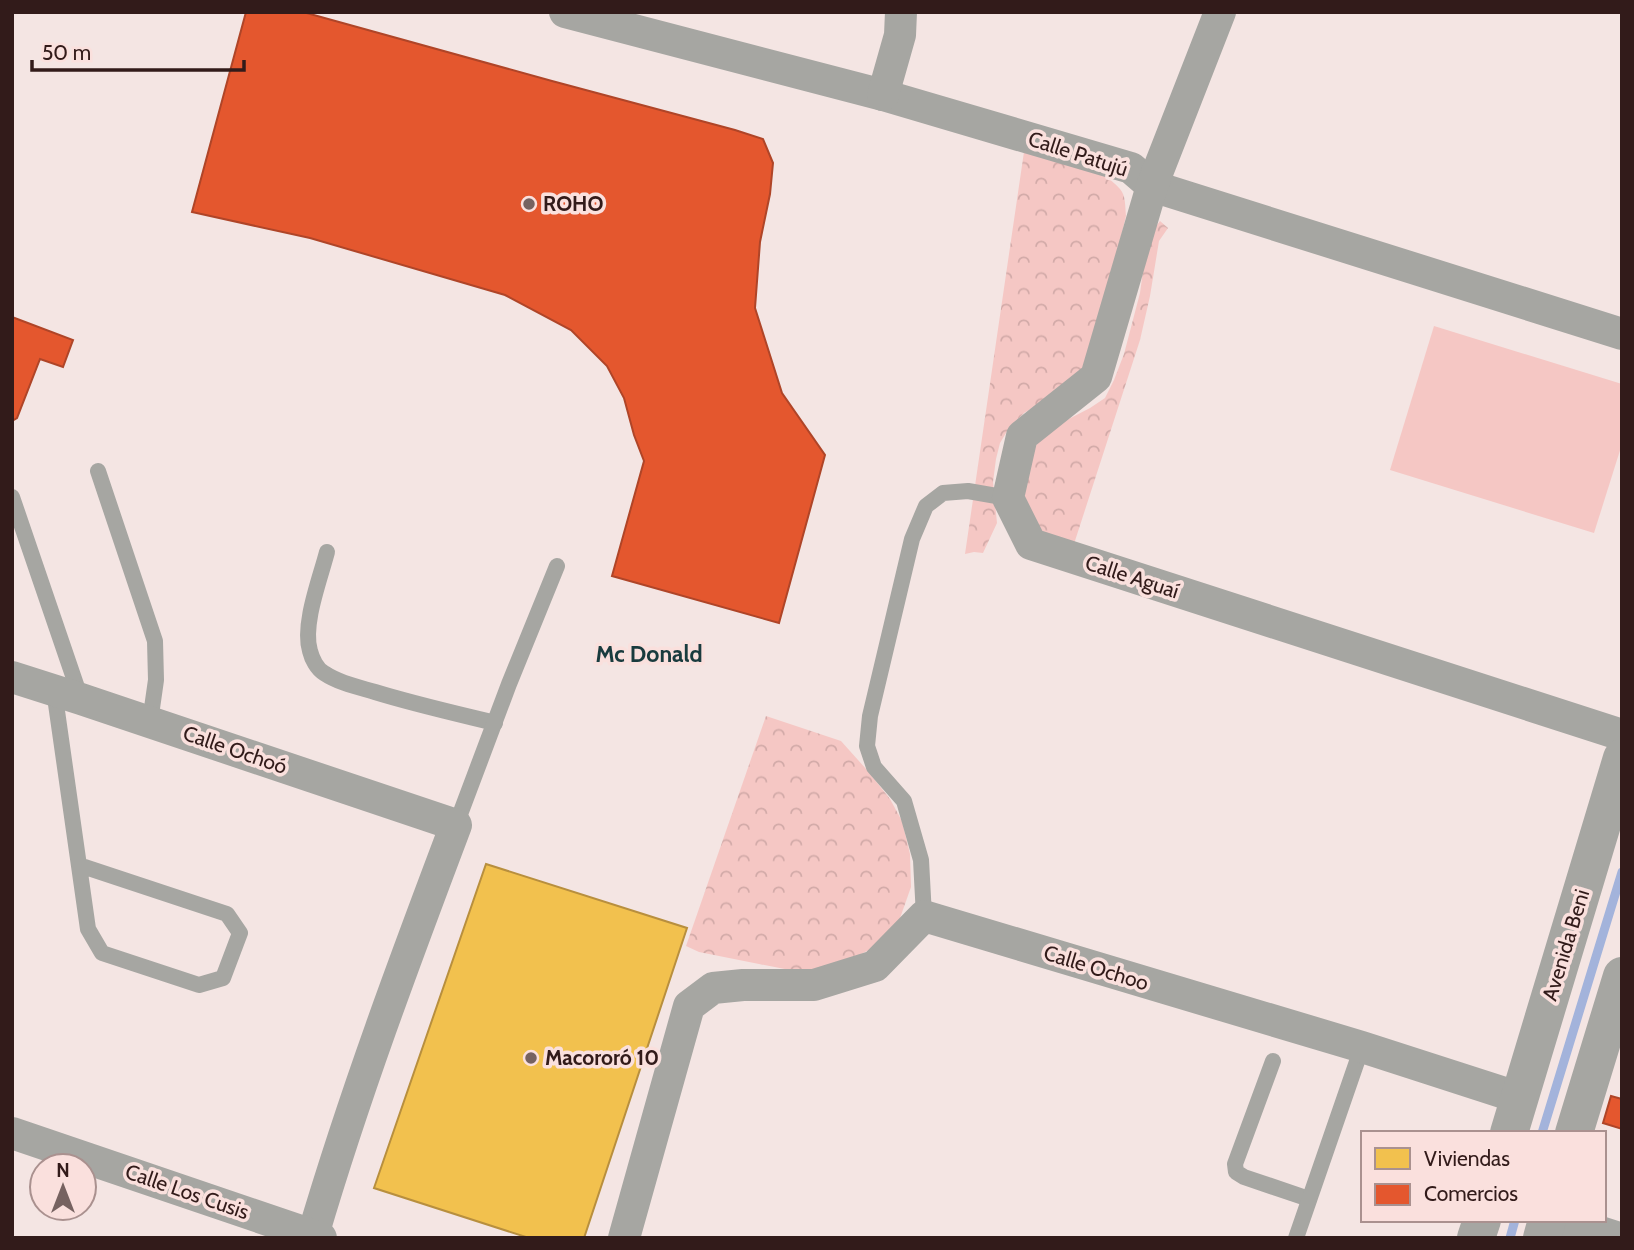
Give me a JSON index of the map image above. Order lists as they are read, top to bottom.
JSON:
{
  "streets": {
    "street": [
      "Calle Patujú",
      "Calle Aguaí",
      "Calle Ochoó",
      "Avenida Beni",
      "Calle Ochoo",
      "Calle Los Cusis"
    ]
  },
  "crossings": [
    ["Avenida Beni", "Calle Ochoo"]
  ],
  "districts": ["Mc Donald"],
  "places": ["ROHO", "Macororó 10"],
  "legend": ["Viviendas", "Comercios"],
  "scale_bar": "50 m",
  "north": "top"
}
